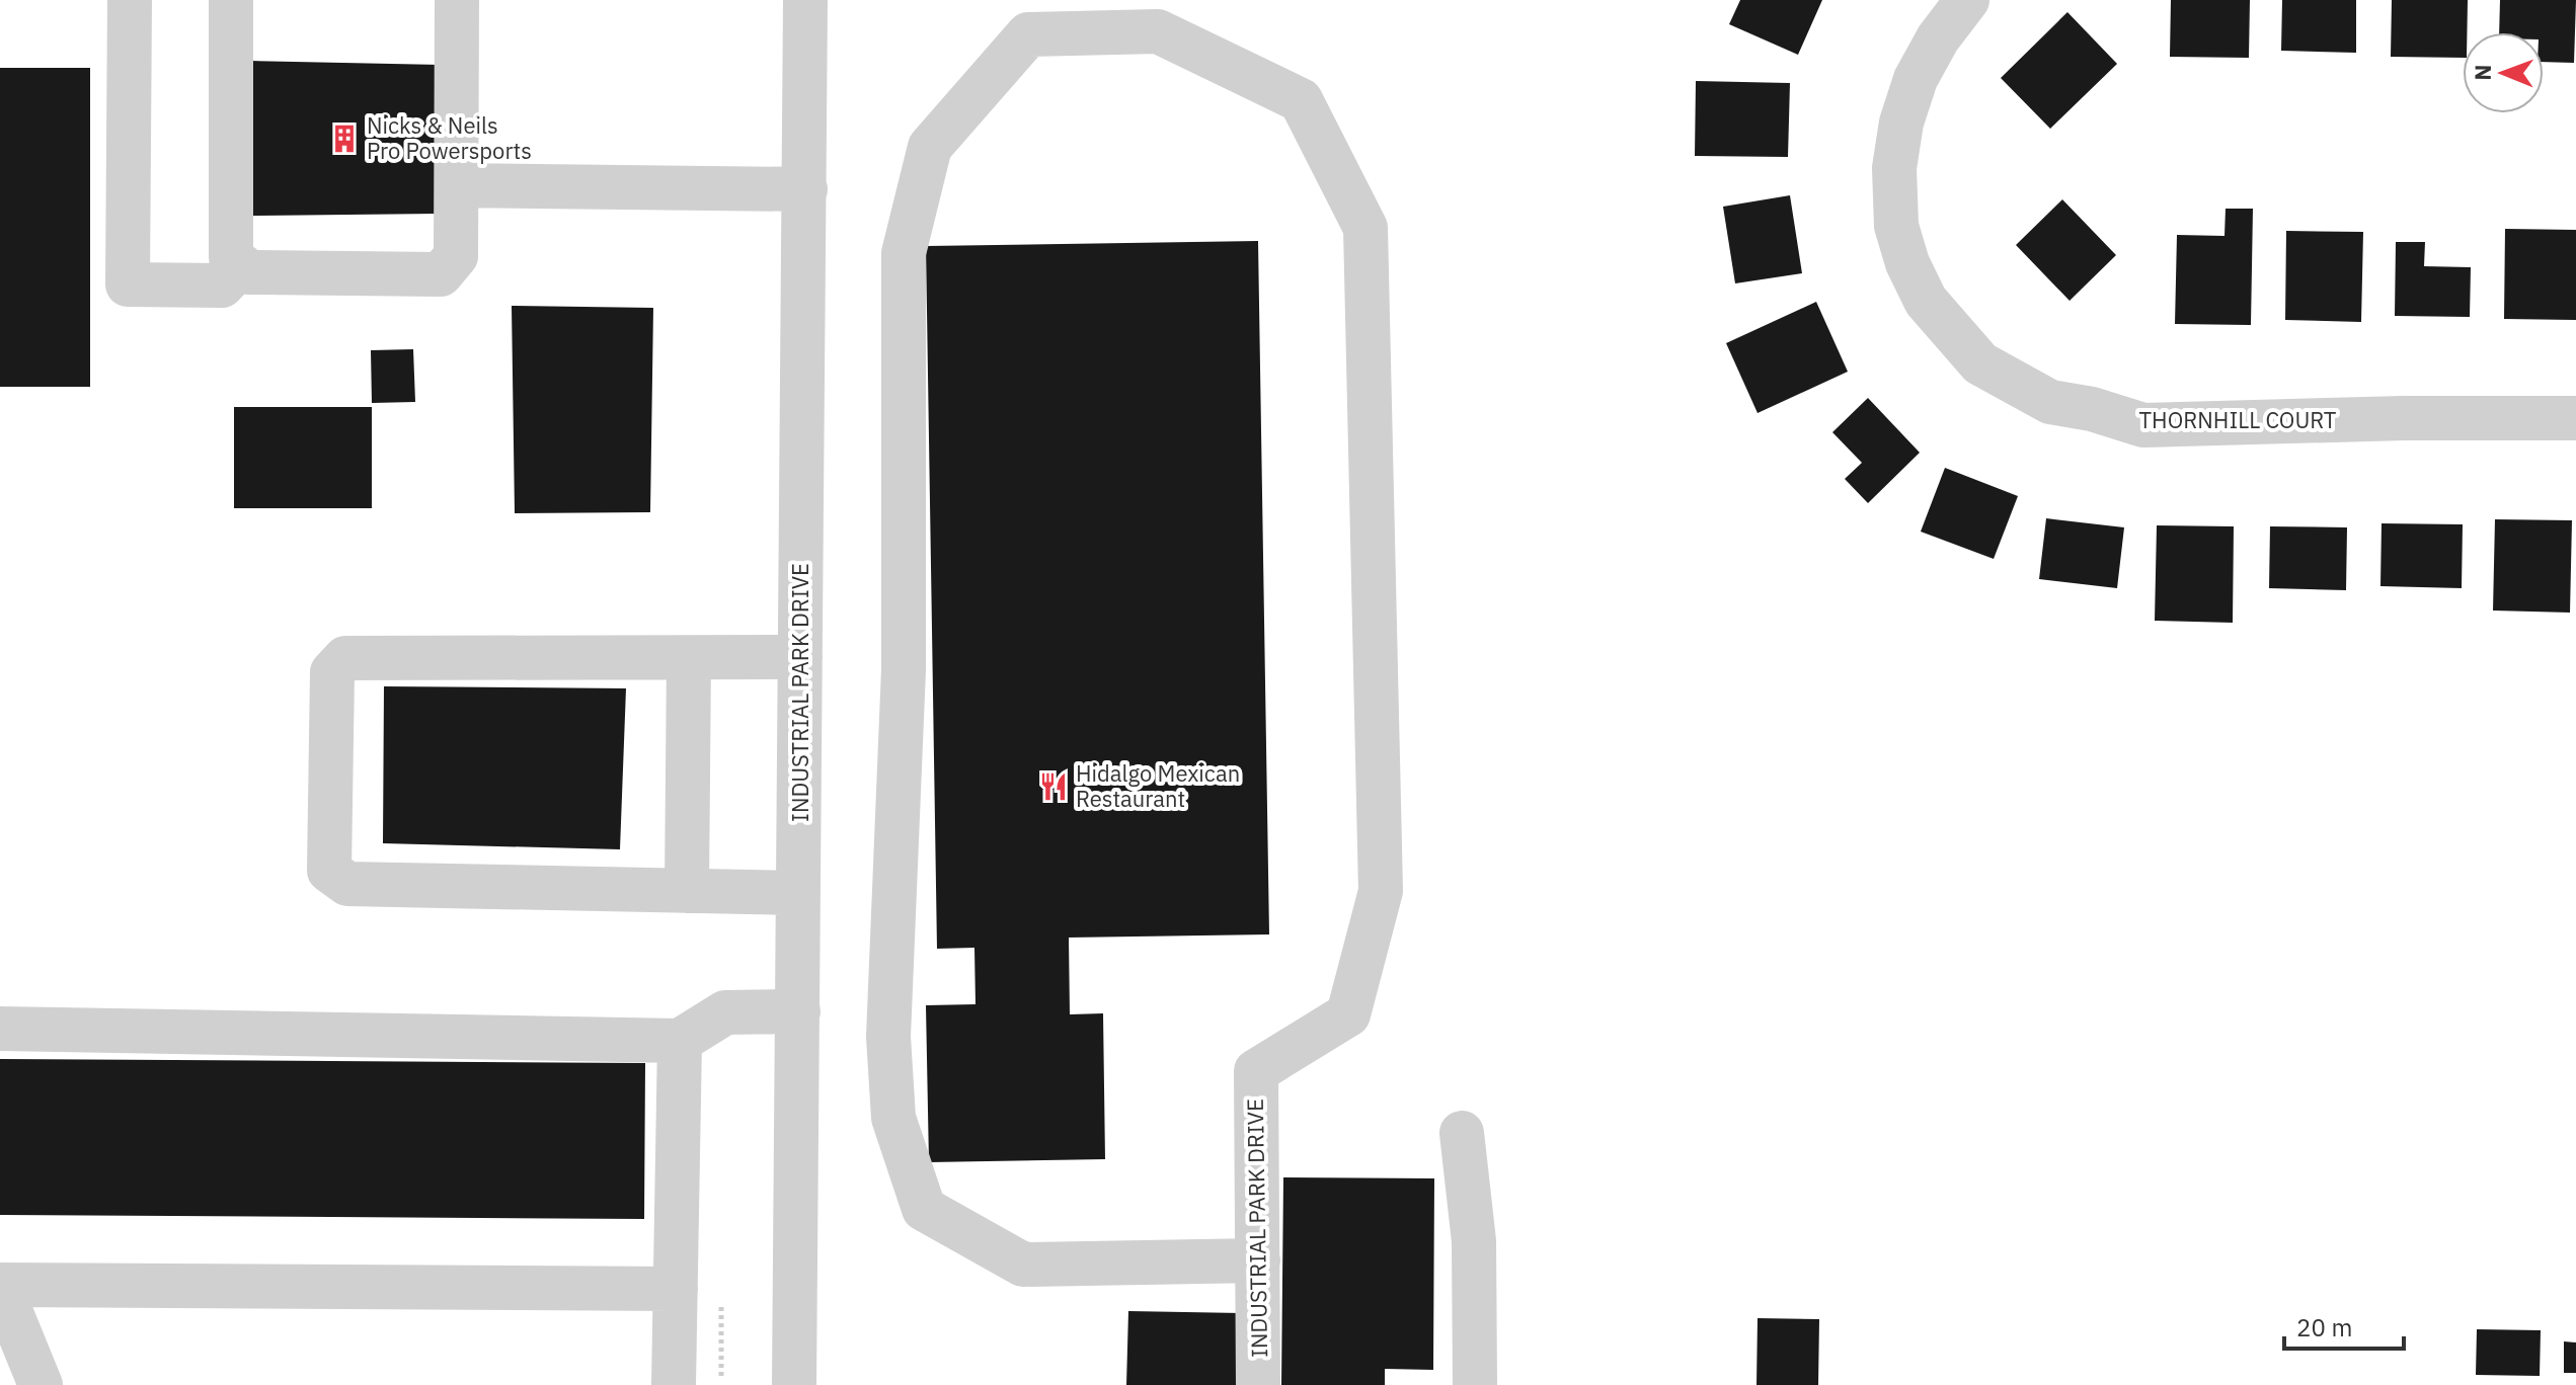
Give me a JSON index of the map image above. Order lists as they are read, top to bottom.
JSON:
{
  "streets": {
    "street": ["THORNHILL COURT", "INDUSTRIAL PARK DRIVE"]
  },
  "places": {
    "building": ["Nicks & Neils Pro Powersports"],
    "restaurant": ["Hidalgo Mexican Restaurant"]
  },
  "scale_bar": "20 m",
  "north": "left"
}
